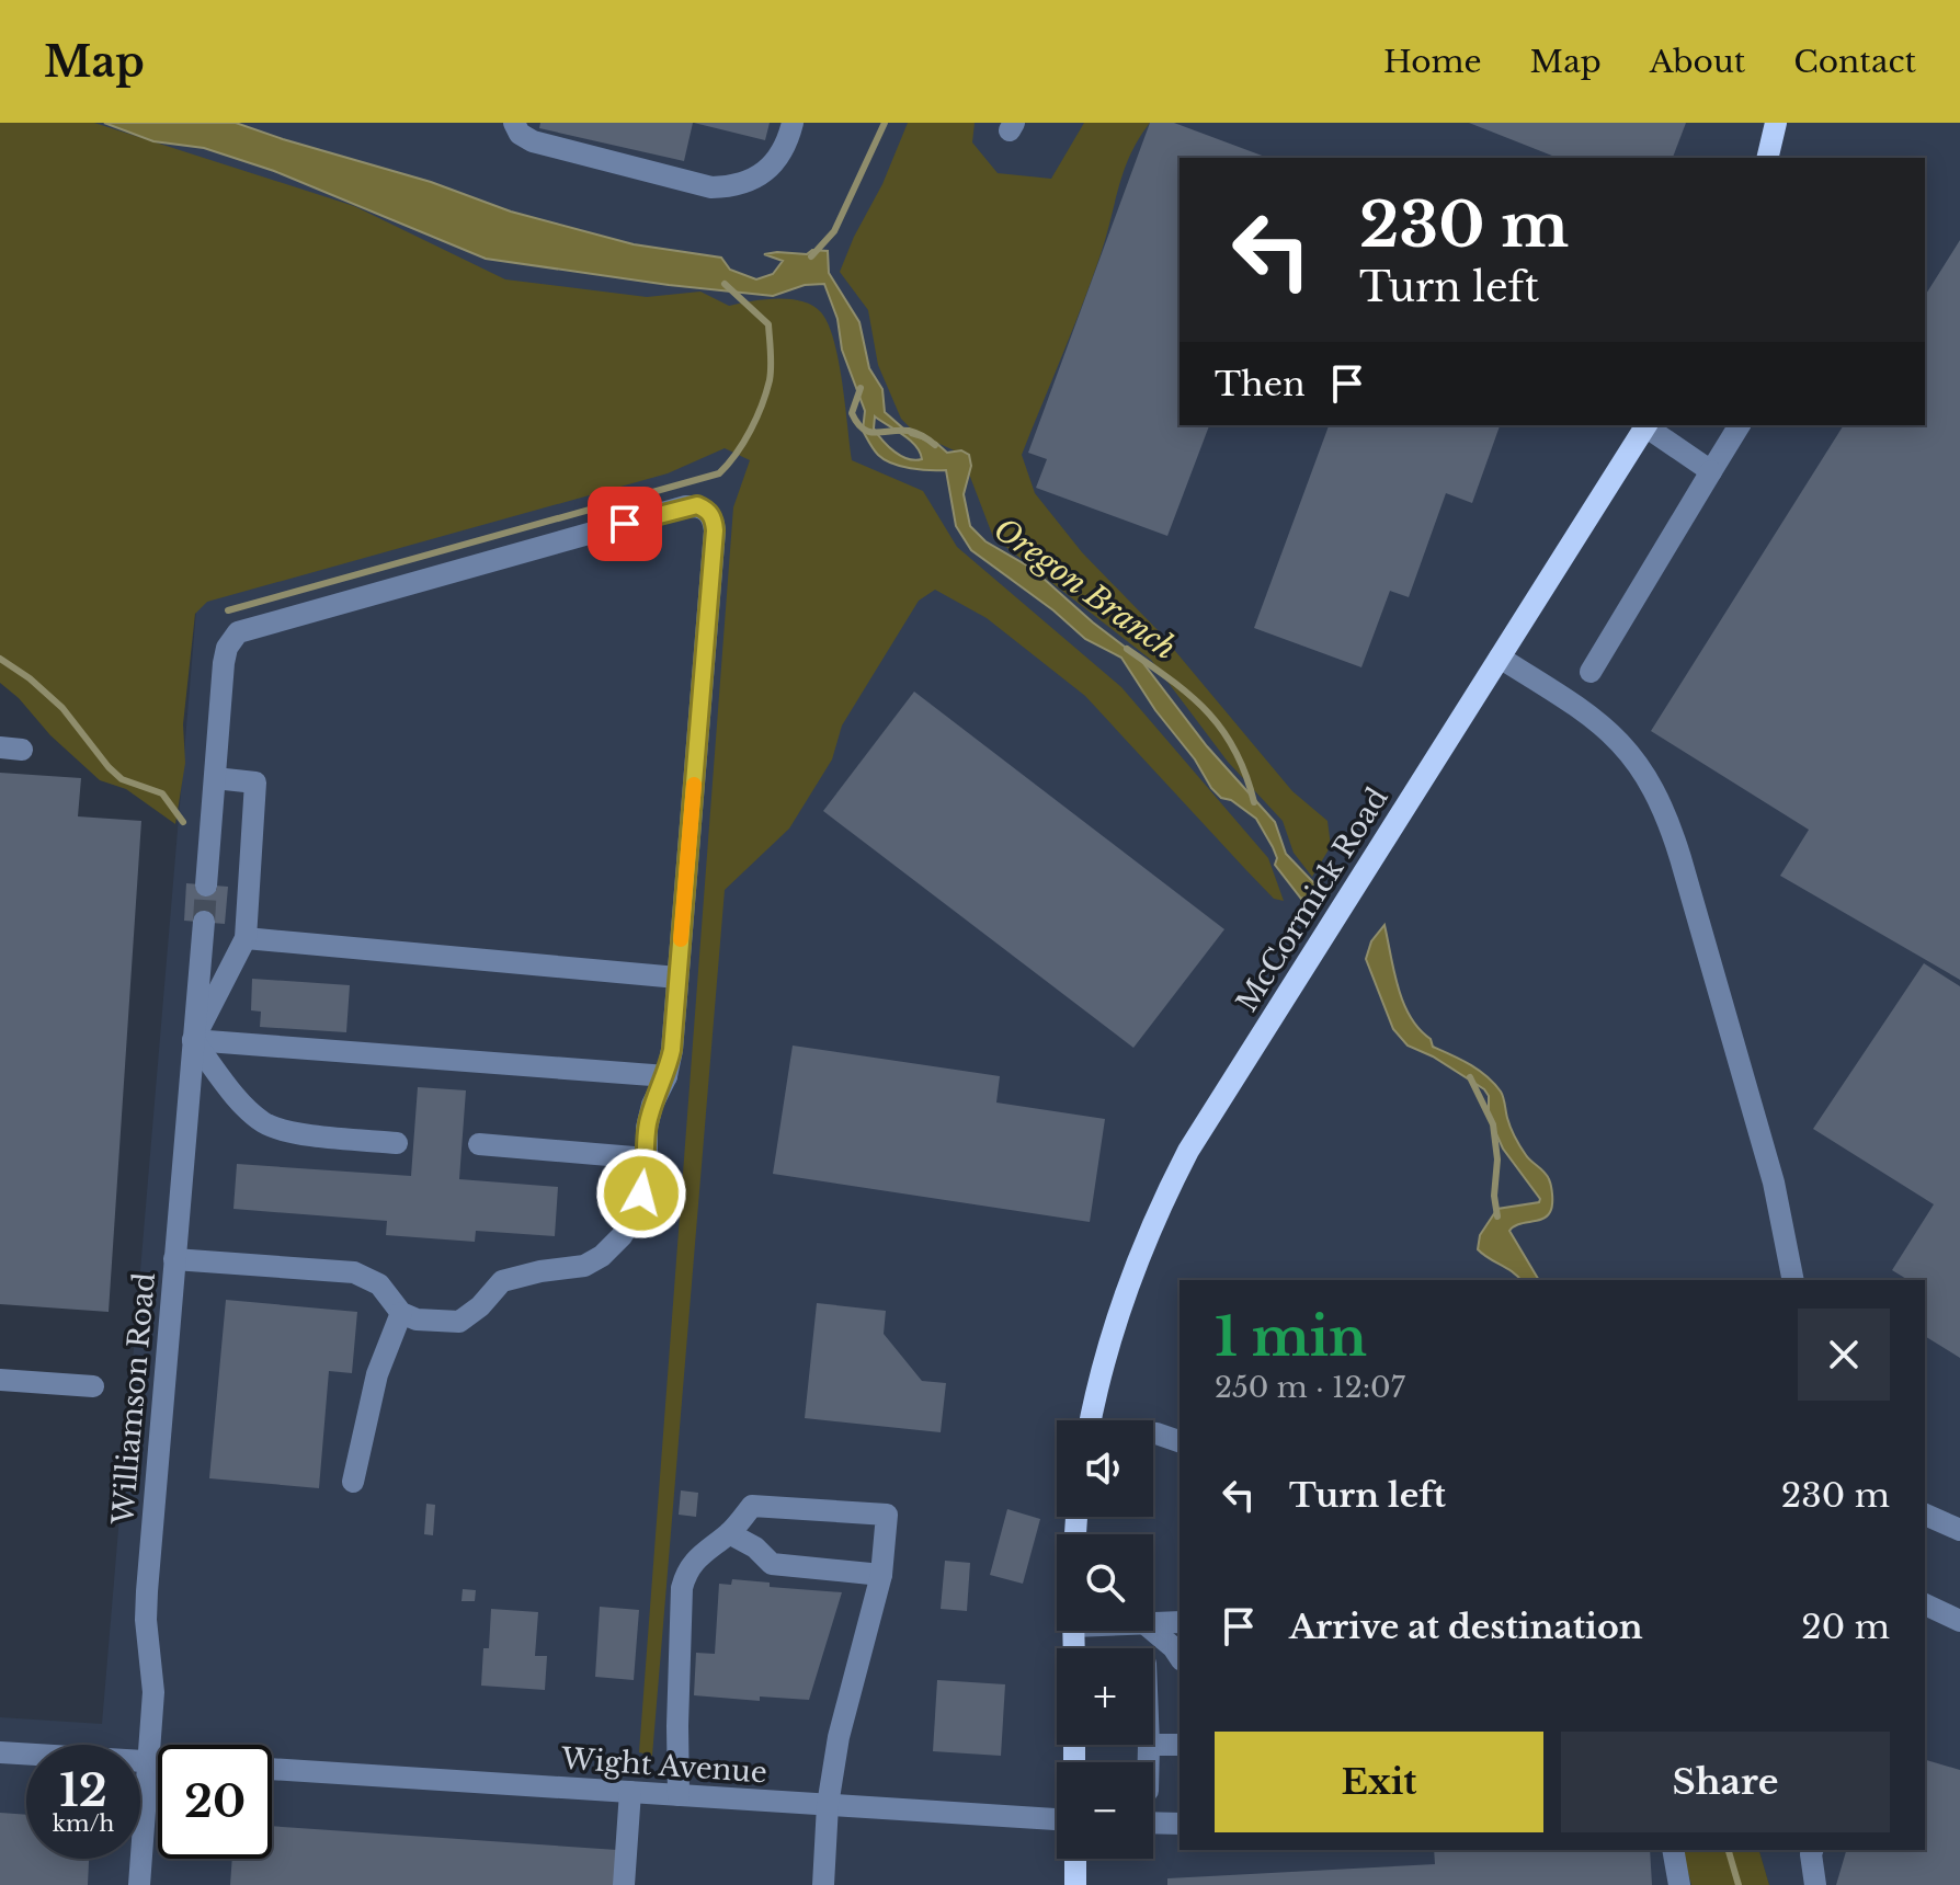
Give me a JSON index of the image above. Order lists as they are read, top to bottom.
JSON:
{
  "streets": {
    "main road": ["McCormick Road"],
    "street": ["Williamson Road", "Wight Avenue"]
  },
  "water": ["Oregon Branch"],
  "page": {
    "header": "Map",
    "nav": [
      "Home",
      "Map",
      "About",
      "Contact"
    ],
    "turn": ["230 m", "Turn left"],
    "then": "Then",
    "heading": ["1 min", "250 m · 12:07"],
    "map_buttons": ["+", "−"],
    "list": [
      {
        "name": "Turn left",
        "value": "230 m"
      },
      {
        "name": "Arrive at destination",
        "value": "20 m"
      }
    ],
    "buttons": ["Exit", "Share"],
    "speed": "12 km/h",
    "limit": "20"
  }
}
